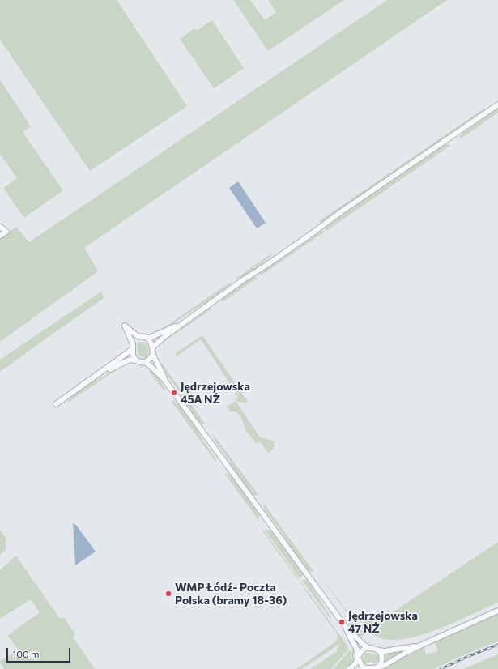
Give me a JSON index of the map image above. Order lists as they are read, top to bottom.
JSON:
{
  "places": ["Jędrzejowska 45A NŻ", "WMP Łódź- Poczta Polska (bramy 18-36)", "Jędrzejowska 47 NŻ"],
  "scale_bar": "100 m"
}
